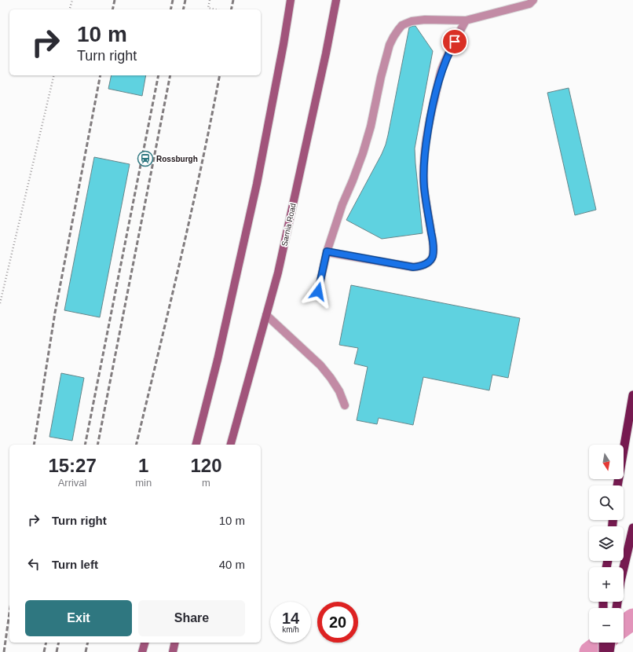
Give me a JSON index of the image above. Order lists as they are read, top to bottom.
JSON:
{
  "streets": {
    "main road": ["Sarnia Road"]
  },
  "places": {
    "station": ["Rossburgh"]
  },
  "north": "bottom",
  "page": {
    "turn": ["10 m", "Turn right"],
    "map_buttons": ["+", "−"],
    "eta": [
      "15:27",
      "Arrival",
      "1",
      "min",
      "120",
      "m"
    ],
    "list": [
      {
        "name": "Turn right",
        "value": "10 m"
      },
      {
        "name": "Turn left",
        "value": "40 m"
      }
    ],
    "buttons": ["Exit", "Share"],
    "speed": "14 km/h",
    "limit": "20"
  }
}
